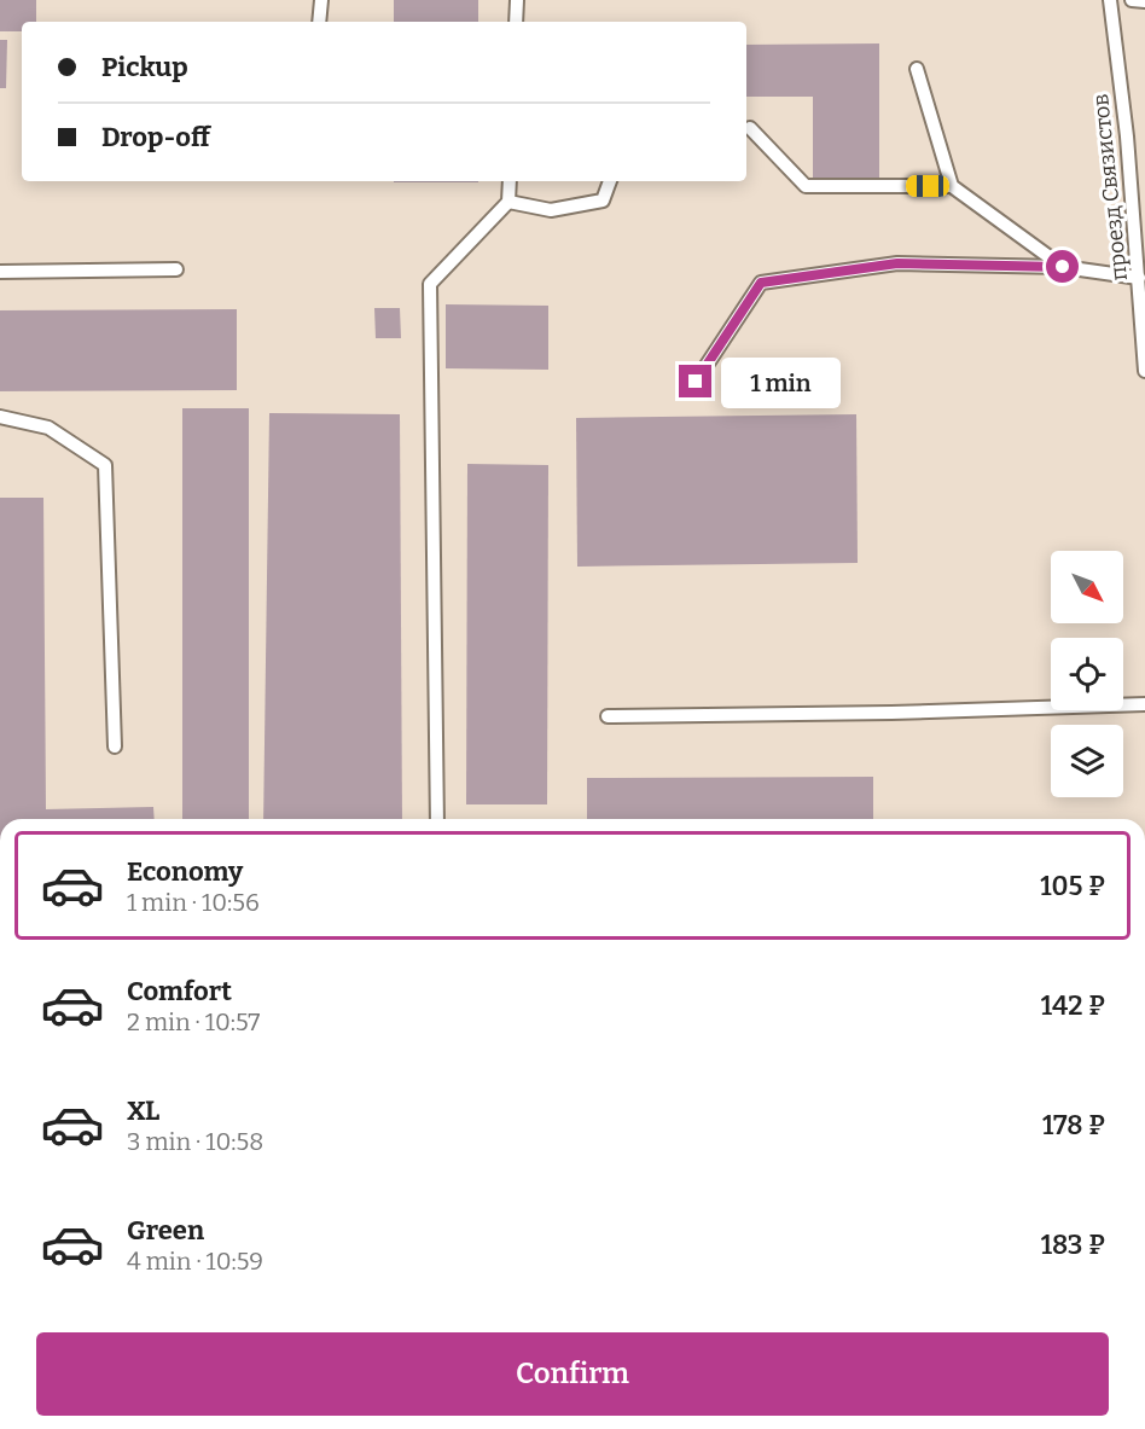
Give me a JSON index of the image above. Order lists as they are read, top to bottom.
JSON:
{
  "streets": {
    "lane": ["проезд Связистов"]
  },
  "north": "bottom right",
  "page": {
    "banner": ["Pickup", "Drop-off"],
    "bubble": "1 min",
    "list": [
      {
        "name": "Economy",
        "note": "1 min · 10:56",
        "value": "105 ₽"
      },
      {
        "name": "Comfort",
        "note": "2 min · 10:57",
        "value": "142 ₽"
      },
      {
        "name": "XL",
        "note": "3 min · 10:58",
        "value": "178 ₽"
      },
      {
        "name": "Green",
        "note": "4 min · 10:59",
        "value": "183 ₽"
      }
    ],
    "buttons": "Confirm"
  }
}
